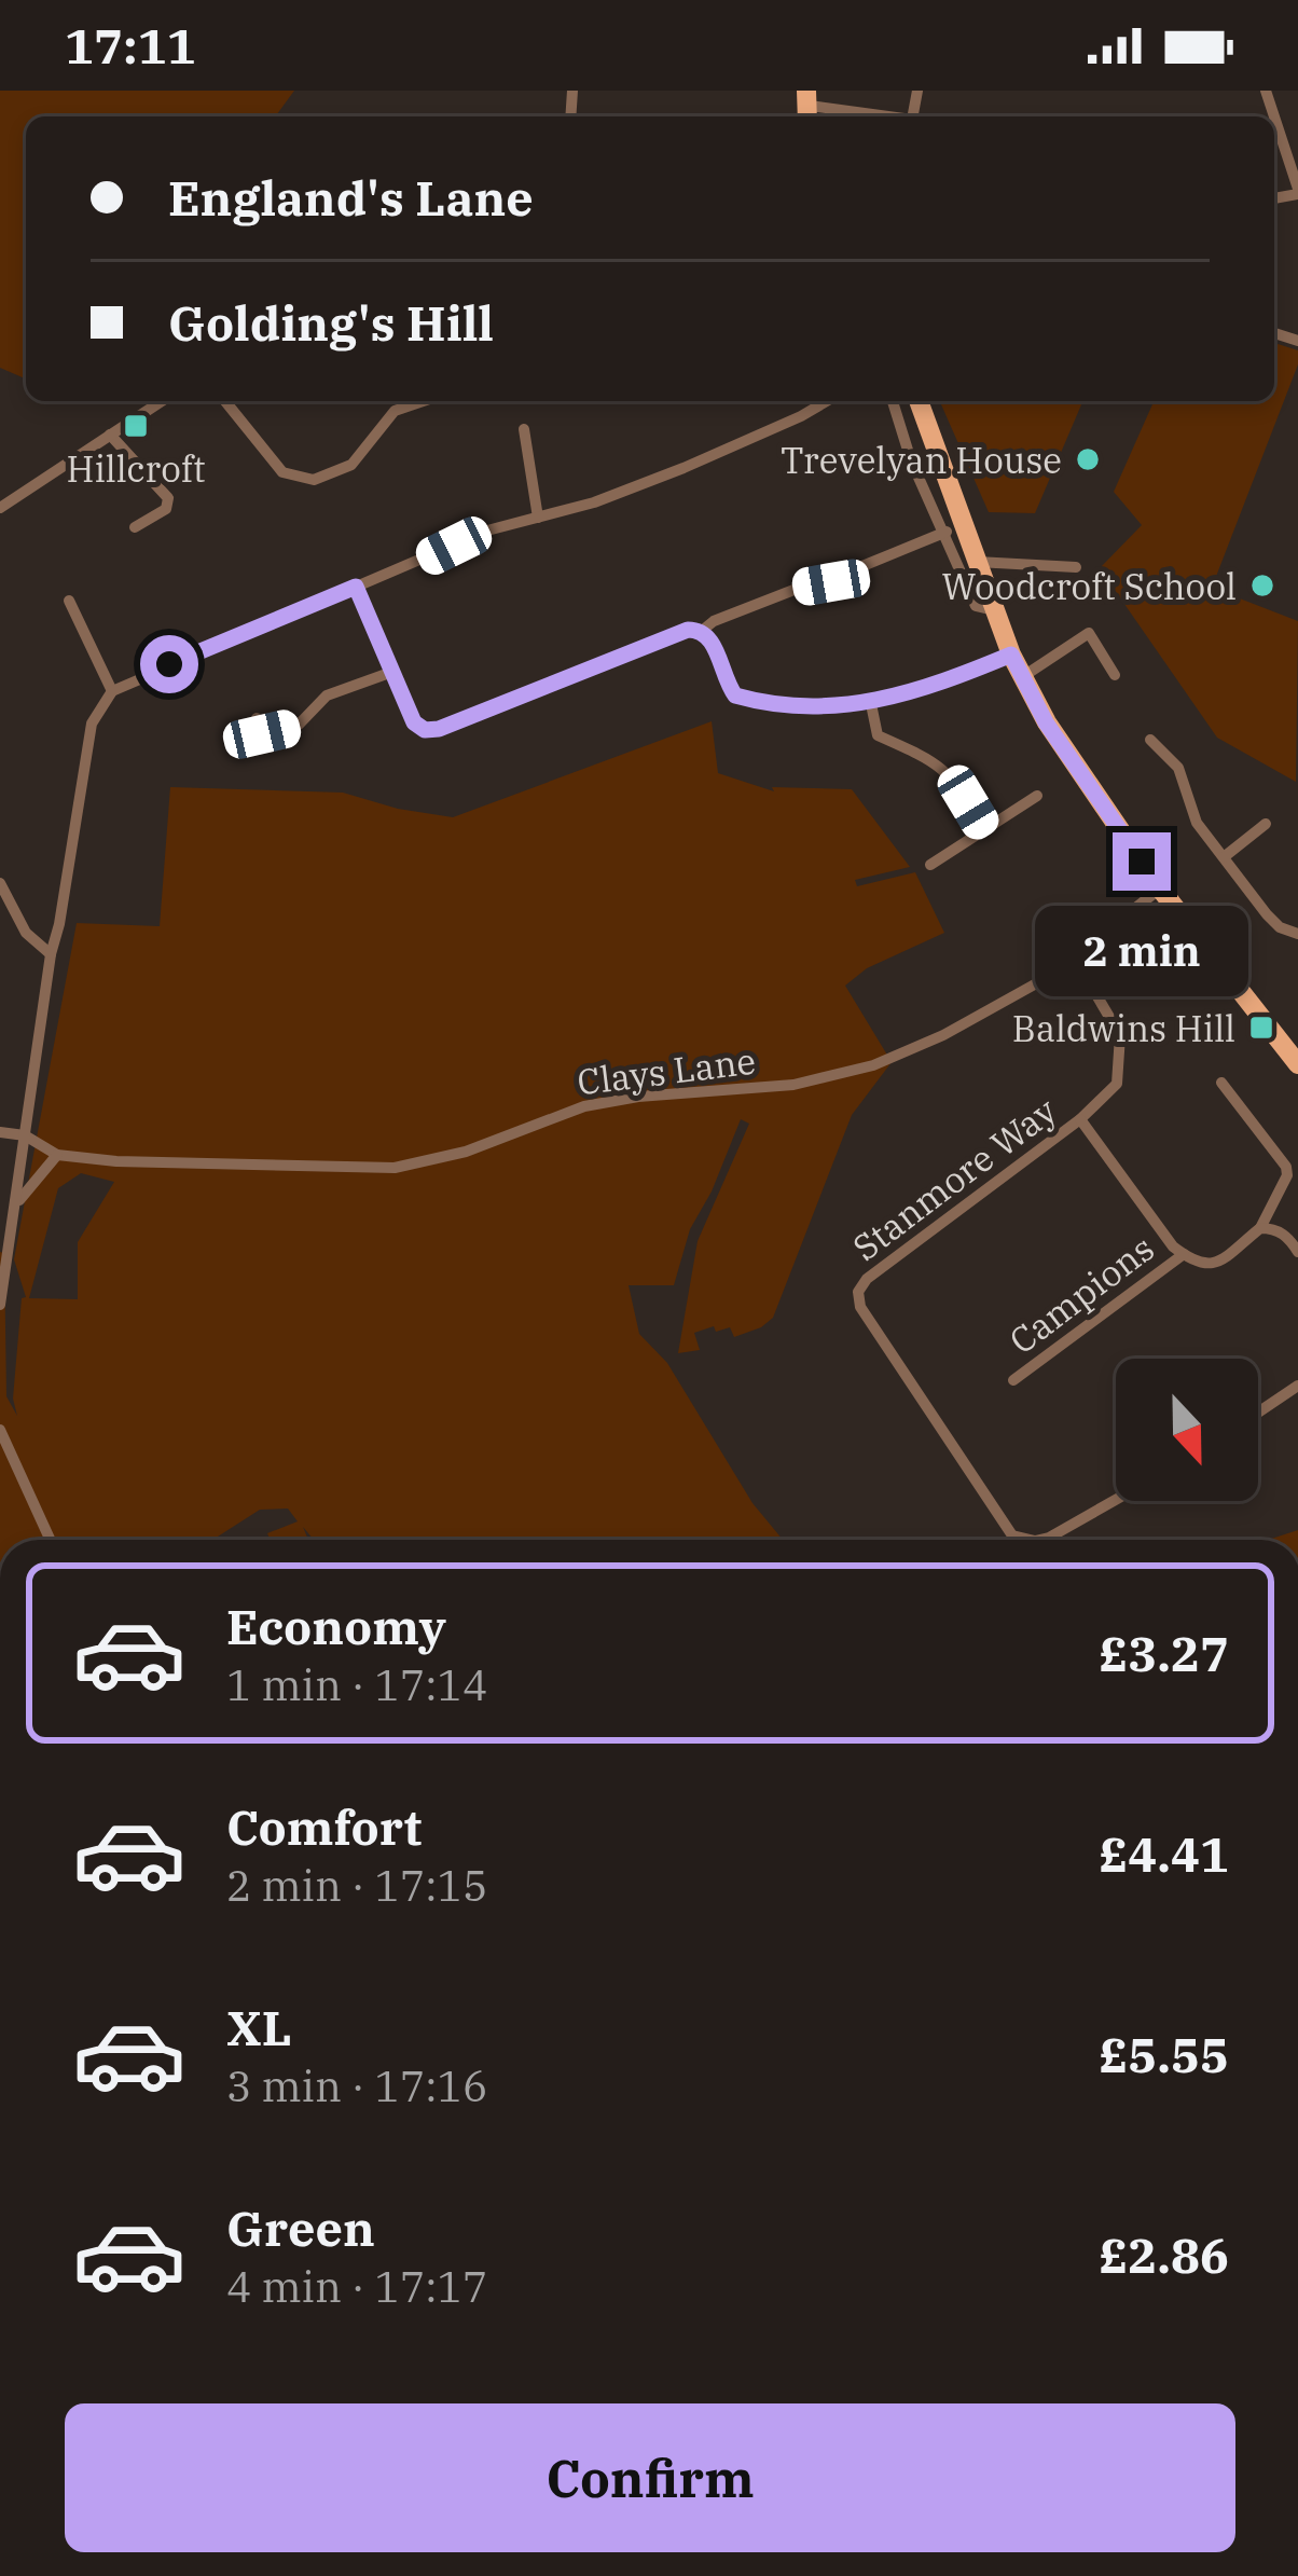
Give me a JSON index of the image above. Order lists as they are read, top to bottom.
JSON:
{
  "streets": {
    "street": ["Clays Lane", "Stanmore Way", "Campions"]
  },
  "crossings": [
    ["Clays Lane", "Stanmore Way"]
  ],
  "places": {
    "transit": ["Hillcroft", "Baldwins Hill"],
    "other": ["Trevelyan House", "Woodcroft School"]
  },
  "north": "bottom",
  "page": {
    "status": "17:11",
    "banner": ["England's Lane", "Golding's Hill"],
    "bubble": "2 min",
    "list": [
      {
        "name": "Economy",
        "note": "1 min · 17:14",
        "value": "£3.27"
      },
      {
        "name": "Comfort",
        "note": "2 min · 17:15",
        "value": "£4.41"
      },
      {
        "name": "XL",
        "note": "3 min · 17:16",
        "value": "£5.55"
      },
      {
        "name": "Green",
        "note": "4 min · 17:17",
        "value": "£2.86"
      }
    ],
    "buttons": "Confirm"
  }
}
